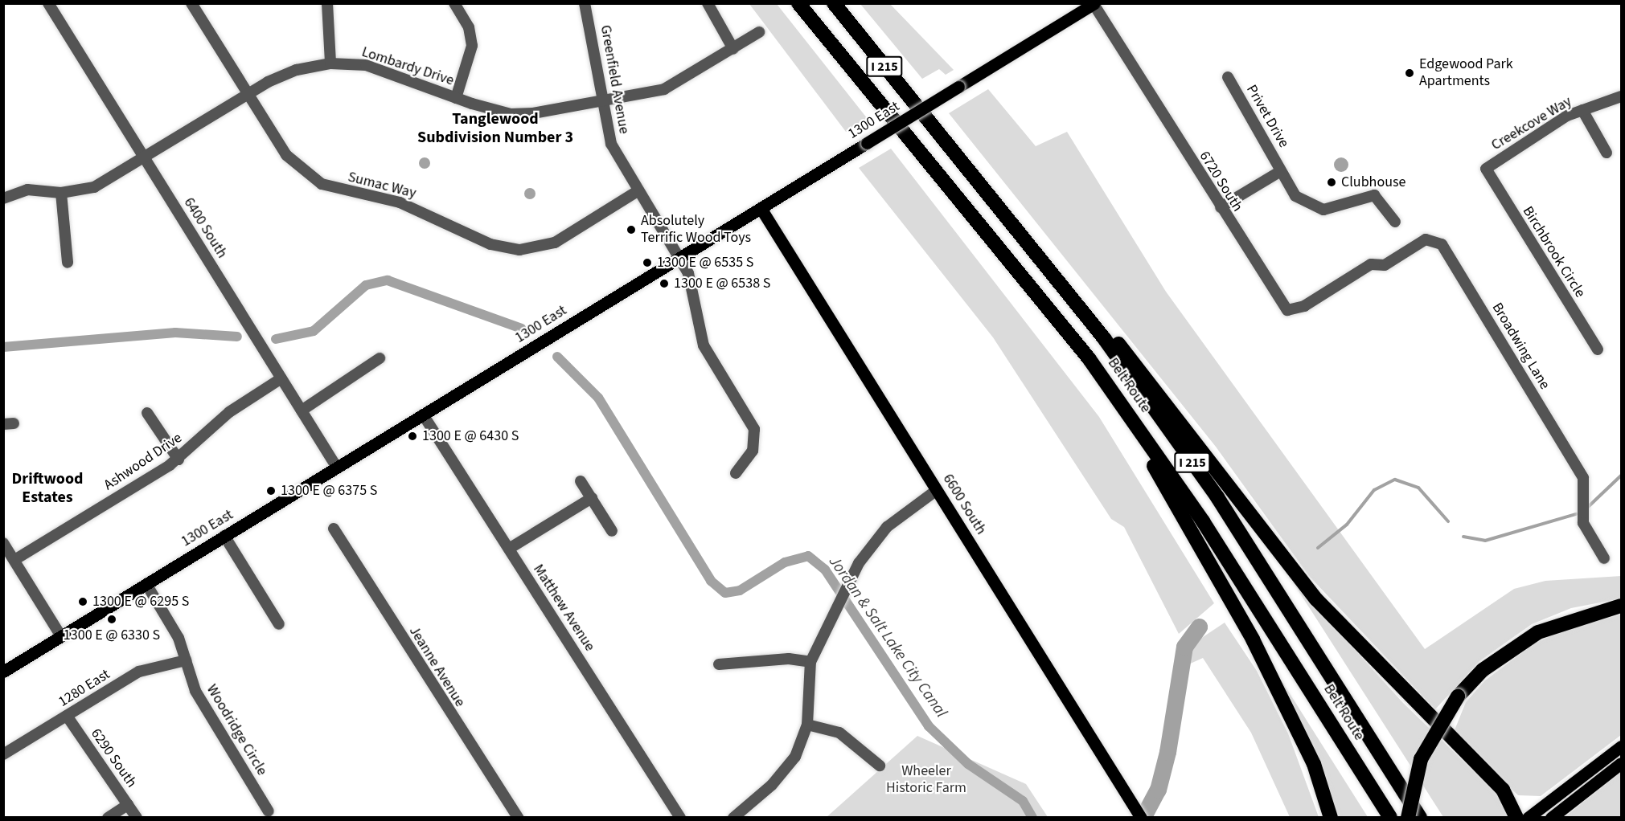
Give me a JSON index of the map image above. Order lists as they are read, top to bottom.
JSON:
{
  "streets": {
    "highway": ["I 215", "Belt Route"],
    "main road": ["1300 East", "6600 South"],
    "street": [
      "Lombardy Drive",
      "Greenfield Avenue",
      "Privet Drive",
      "Creekcove Way",
      "6720 South",
      "Sumac Way",
      "6400 South",
      "Birchbrook Circle",
      "Broadwing Lane",
      "Ashwood Drive",
      "Matthew Avenue",
      "Jeanne Avenue",
      "1280 East",
      "Woodridge Circle",
      "6290 South"
    ]
  },
  "crossings": [
    ["Lombardy Drive", "Greenfield Avenue"],
    ["Lombardy Drive", "Sumac Way"],
    ["Lombardy Drive", "6400 South"],
    ["Greenfield Avenue", "1300 East"],
    ["Greenfield Avenue", "Sumac Way"],
    ["Privet Drive", "6720 South"],
    ["1300 East", "6720 South"],
    ["1300 East", "6400 South"],
    ["1300 East", "6600 South"],
    ["1300 East", "Matthew Avenue"],
    ["1300 East", "Woodridge Circle"],
    ["Creekcove Way", "Birchbrook Circle"],
    ["6720 South", "Broadwing Lane"],
    ["6400 South", "Ashwood Drive"],
    ["1280 East", "Woodridge Circle"],
    ["1280 East", "6290 South"]
  ],
  "districts": ["Tanglewood Subdivision Number 3", "Driftwood Estates"],
  "water": ["Jordan & Salt Lake City Canal"],
  "parks": ["Wheeler Historic Farm"],
  "places": [
    "Edgewood Park Apartments",
    "Clubhouse",
    "Absolutely Terrific Wood Toys",
    "1300 E @ 6535 S",
    "1300 E @ 6538 S",
    "1300 E @ 6430 S",
    "1300 E @ 6375 S",
    "1300 E @ 6295 S",
    "1300 E @ 6330 S"
  ]
}
